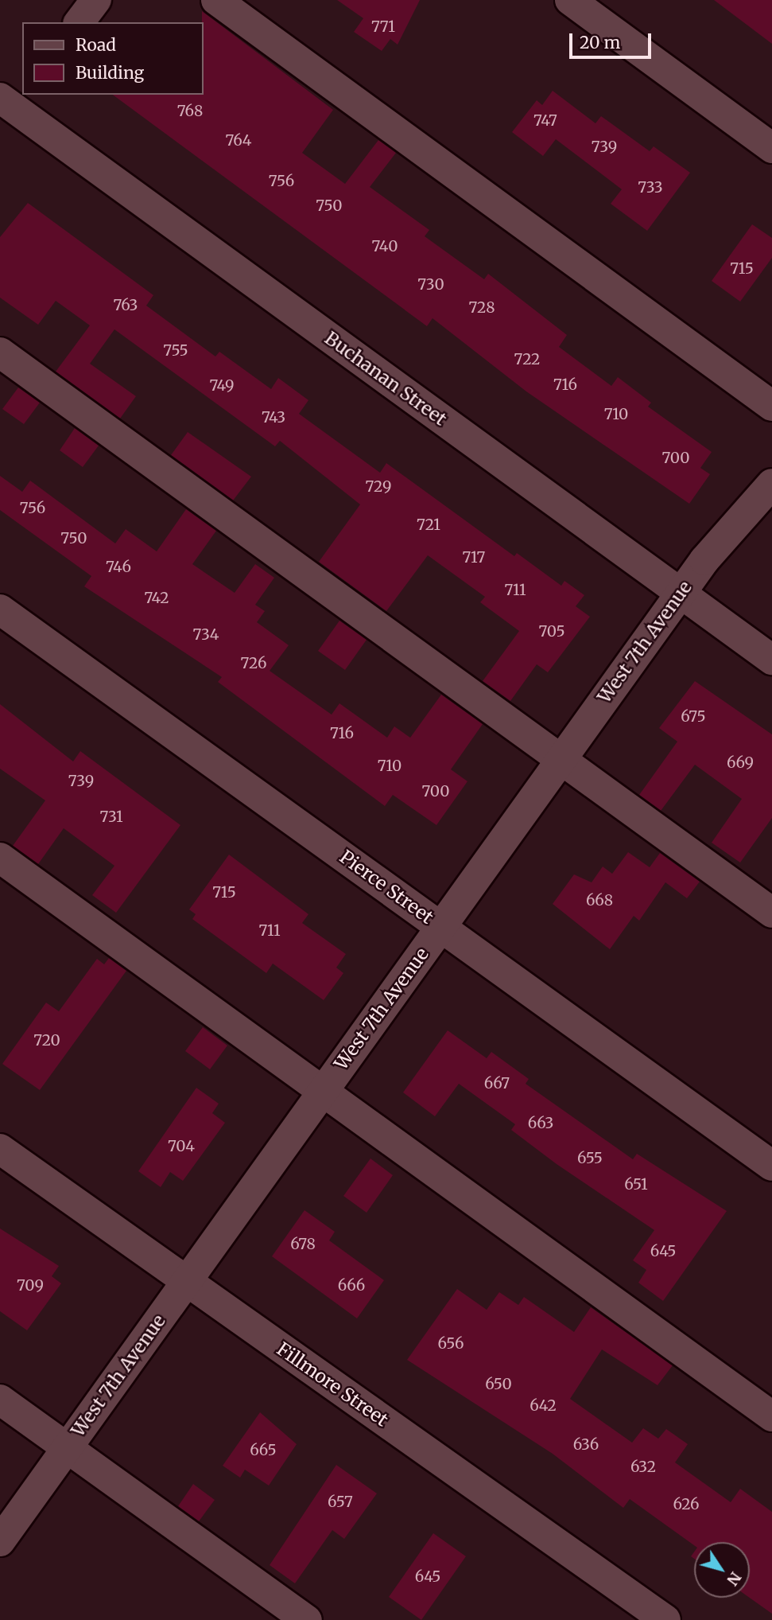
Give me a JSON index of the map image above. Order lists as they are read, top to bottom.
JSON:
{
  "streets": {
    "street": [
      "Buchanan Street",
      "West 7th Avenue",
      "Pierce Street",
      "Fillmore Street"
    ]
  },
  "crossings": [
    ["Buchanan Street", "West 7th Avenue"],
    ["West 7th Avenue", "Pierce Street"],
    ["West 7th Avenue", "Fillmore Street"]
  ],
  "house_numbers": [
    "771",
    "768",
    "747",
    "764",
    "739",
    "756",
    "733",
    "750",
    "740",
    "715",
    "730",
    "763",
    "728",
    "755",
    "722",
    "716",
    "749",
    "710",
    "743",
    "700",
    "729",
    "756",
    "721",
    "750",
    "717",
    "746",
    "711",
    "742",
    "705",
    "734",
    "726",
    "675",
    "716",
    "669",
    "710",
    "739",
    "700",
    "731",
    "715",
    "668",
    "711",
    "720",
    "667",
    "663",
    "704",
    "655",
    "651",
    "678",
    "645",
    "709",
    "666",
    "656",
    "650",
    "642",
    "636",
    "665",
    "632",
    "657",
    "626",
    "645"
  ],
  "legend": ["Road", "Building"],
  "scale_bar": "20 m",
  "north": "bottom right"
}
